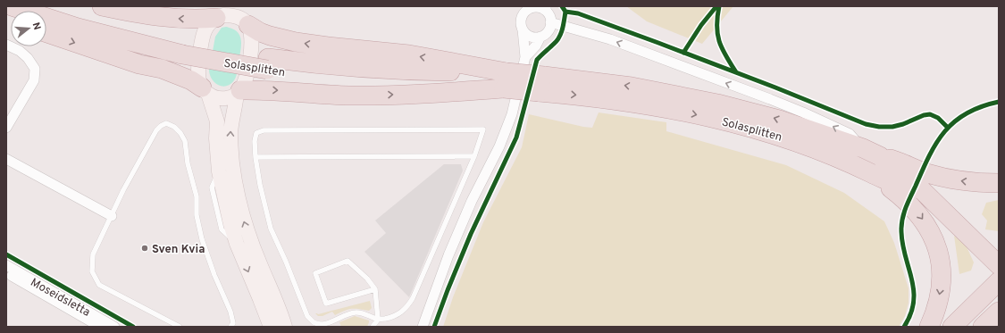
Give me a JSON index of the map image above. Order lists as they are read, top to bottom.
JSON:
{
  "streets": {
    "highway": ["Solasplitten"],
    "street": ["Moseidsletta"]
  },
  "places": ["Sven Kvia"],
  "north": "right"
}
